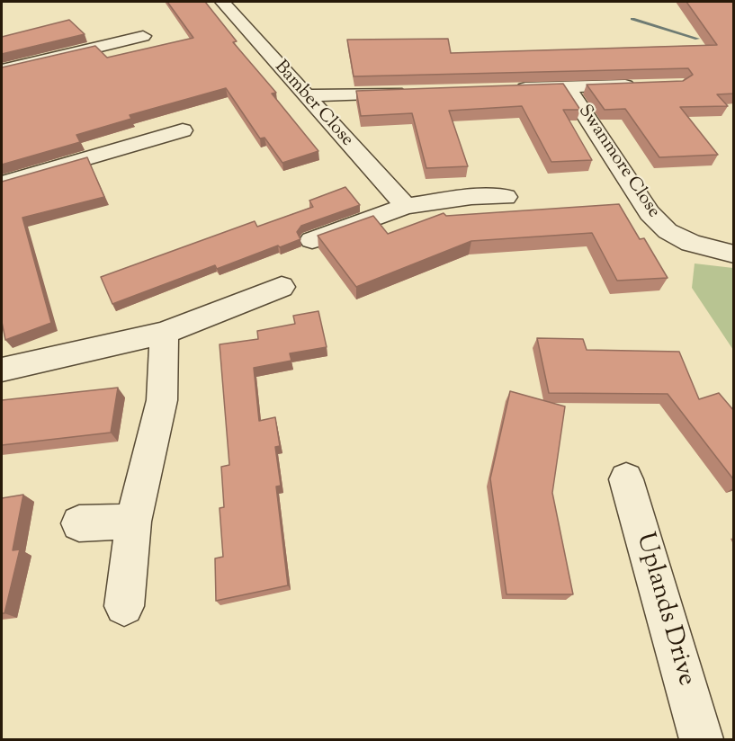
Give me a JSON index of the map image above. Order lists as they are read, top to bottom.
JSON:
{
  "streets": {
    "street": ["Bamber Close", "Swanmore Close", "Uplands Drive"]
  }
}
